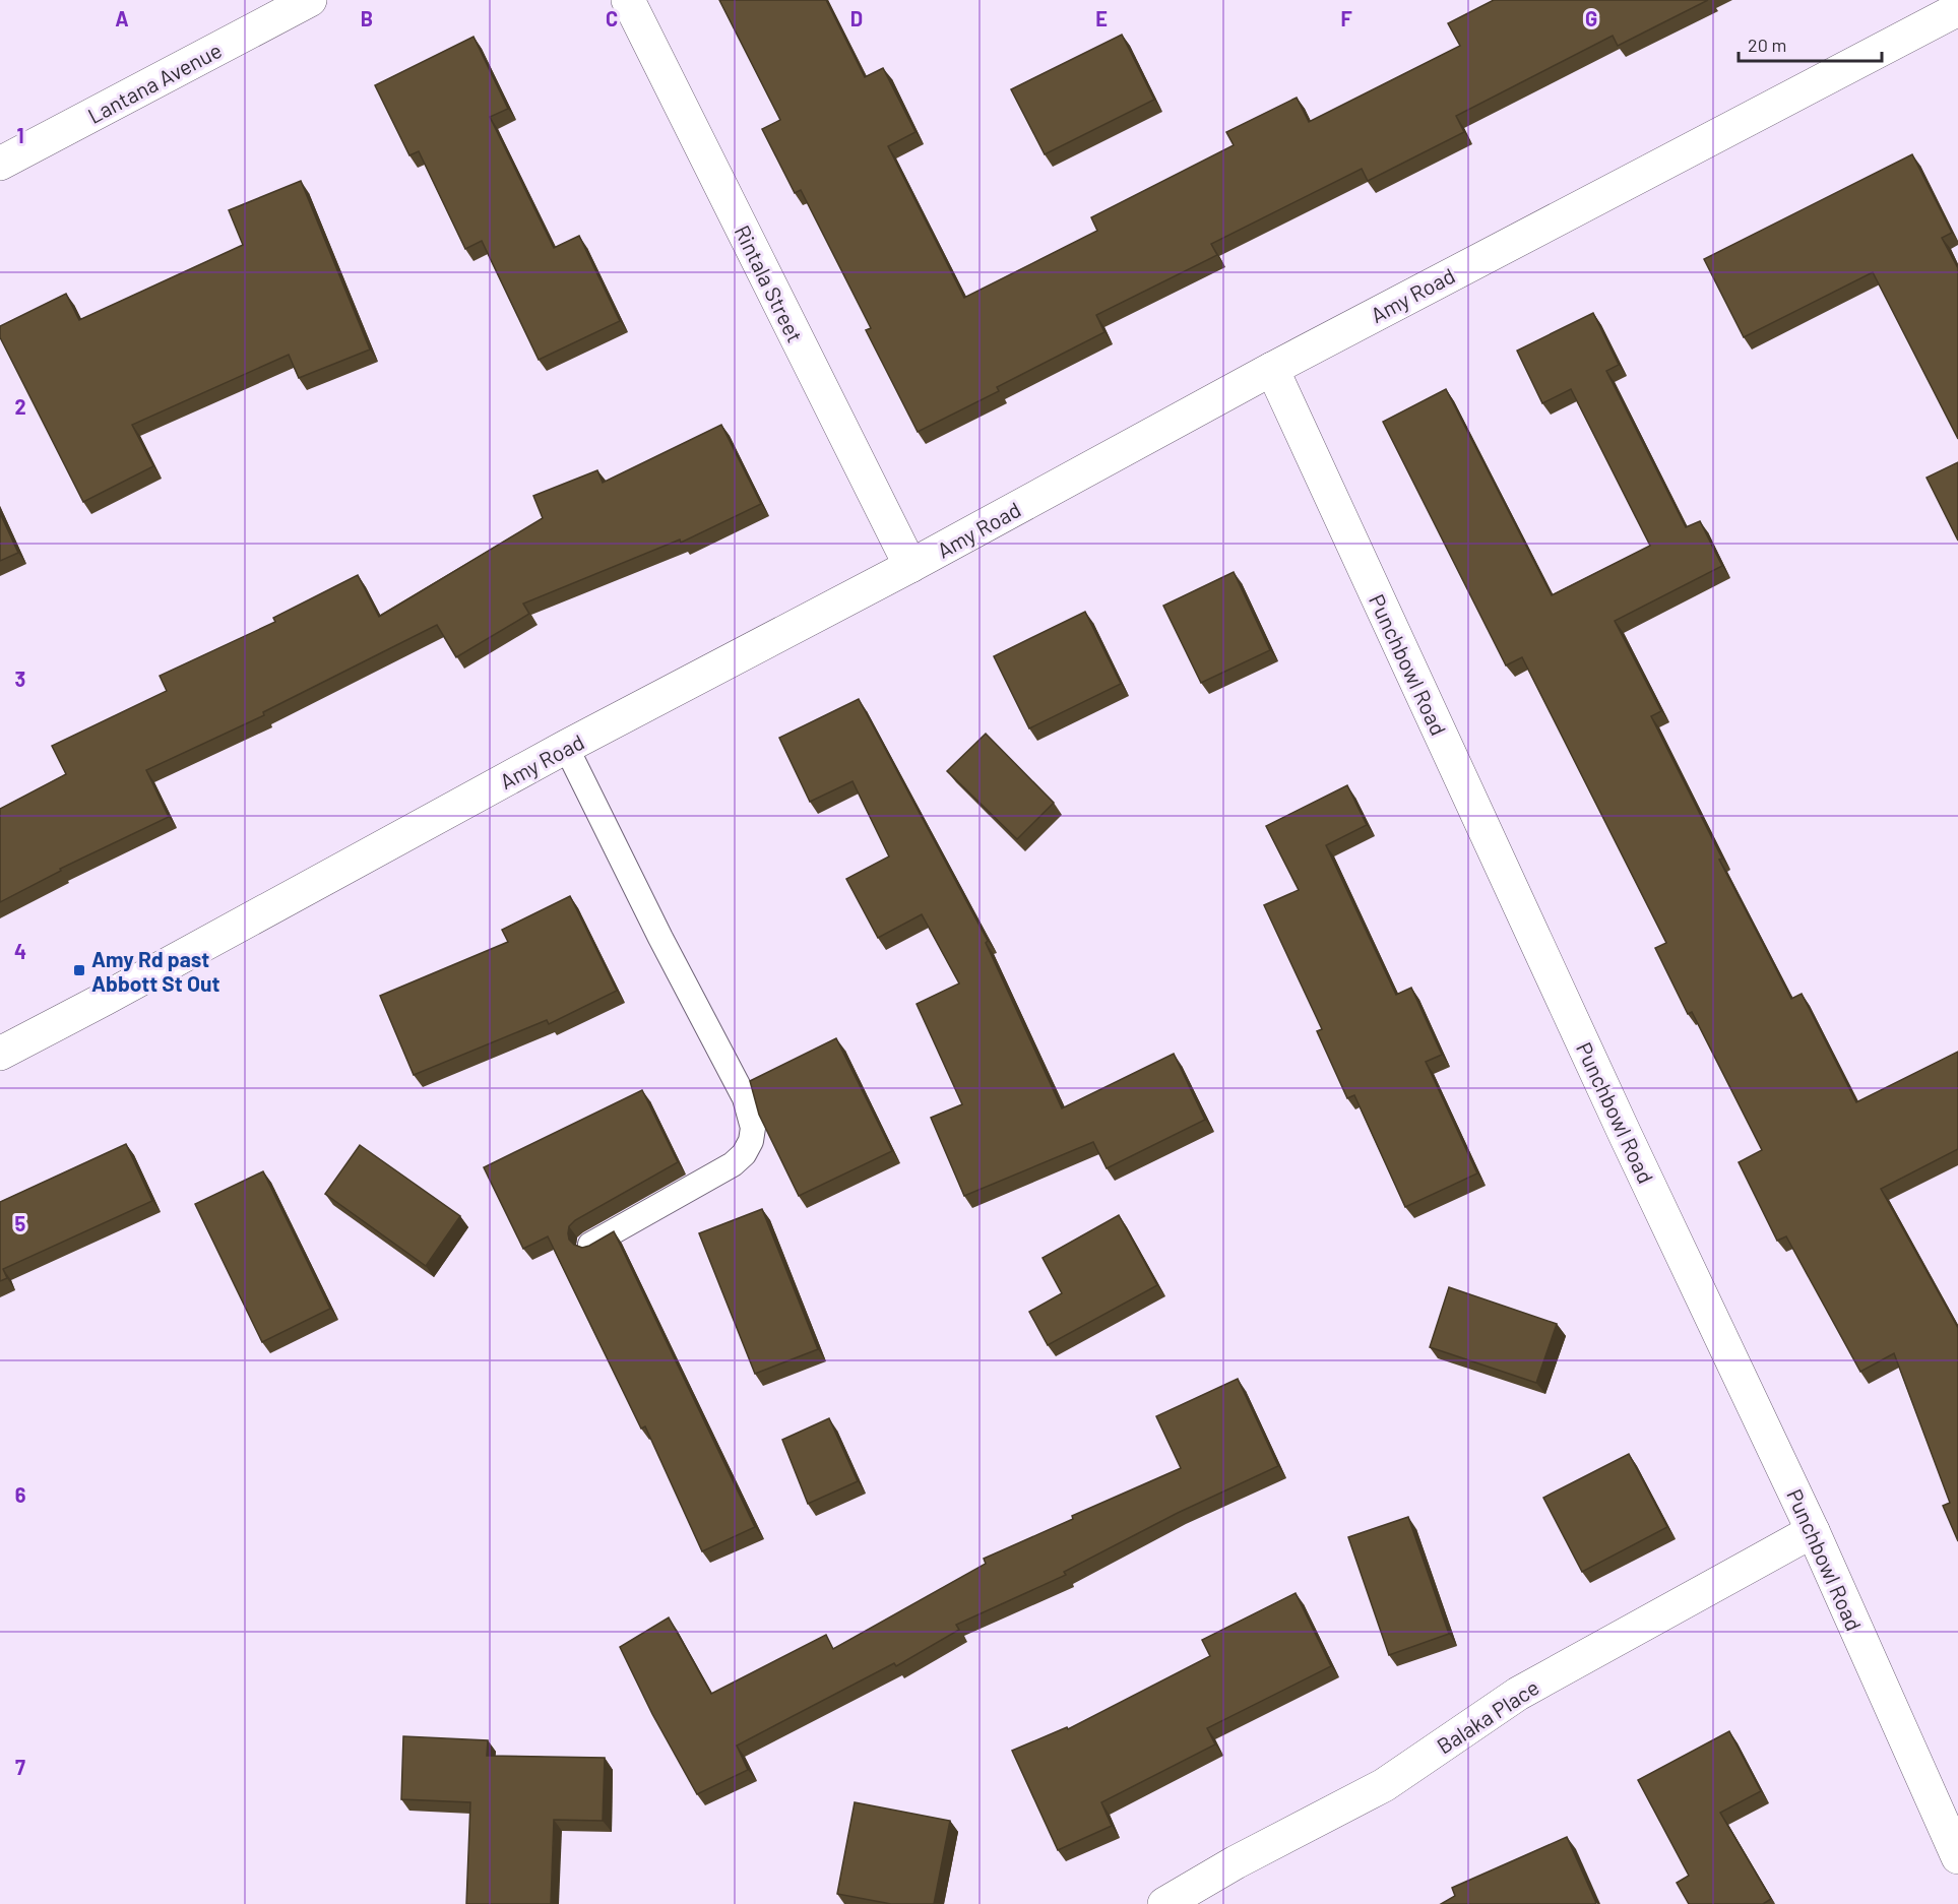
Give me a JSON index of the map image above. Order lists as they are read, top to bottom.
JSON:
{
  "streets": {
    "street": [
      "Lantana Avenue",
      "Rintala Street",
      "Amy Road",
      "Punchbowl Road",
      "Balaka Place"
    ]
  },
  "crossings": [
    ["Rintala Street", "Amy Road"],
    ["Amy Road", "Punchbowl Road"],
    ["Punchbowl Road", "Balaka Place"]
  ],
  "places": {
    "transit": ["Amy Rd past Abbott St Out"]
  },
  "scale_bar": "20 m",
  "grid": {
    "columns": [
      "A",
      "B",
      "C",
      "D",
      "E",
      "F",
      "G"
    ],
    "rows": [
      "1",
      "2",
      "3",
      "4",
      "5",
      "6",
      "7"
    ]
  }
}
